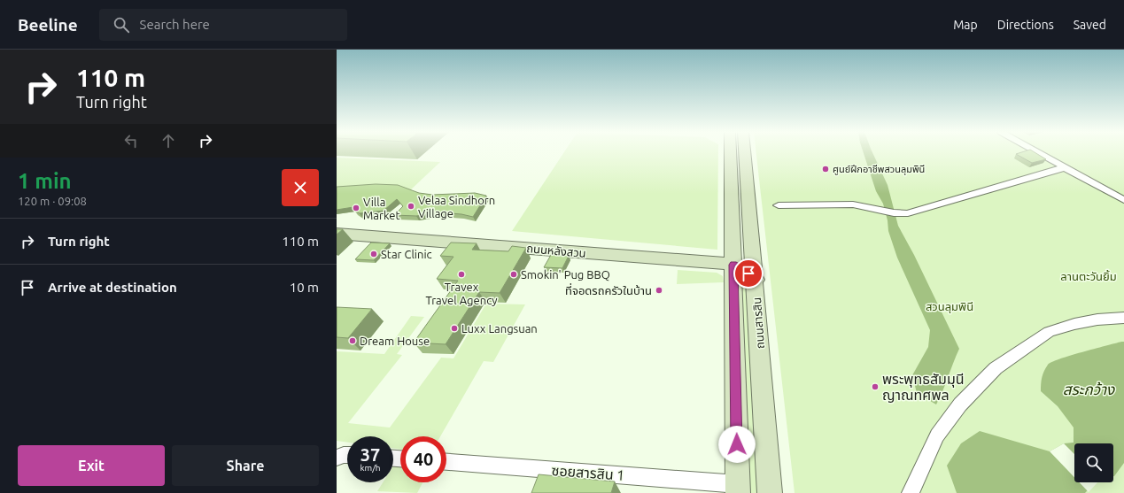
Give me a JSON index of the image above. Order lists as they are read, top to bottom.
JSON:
{
  "streets": {
    "street": ["ถนนหลังสวน", "ถนนสารสิน", "ซอยสารสิน 1"]
  },
  "crossings": [
    ["ถนนหลังสวน", "ถนนสารสิน"],
    ["ถนนสารสิน", "ซอยสารสิน 1"]
  ],
  "water": ["สระกว้าง"],
  "parks": ["ลานตะวันยิ้ม", "สวนลุมพินี"],
  "places": [
    "ศูนย์ฝึกอาชีพสวนลุมพินี",
    "Velaa Sindhorn Village",
    "Villa Market",
    "Star Clinic",
    "Travex Travel Agency",
    "Smokin' Pug BBQ",
    "ที่จอดรถครัวในบ้าน",
    "Luxx Langsuan",
    "Dream House",
    "พระพุทธสัมมุนี ญาณทศพล"
  ],
  "page": {
    "header": "Beeline",
    "search": "Search here",
    "nav": ["Map", "Directions", "Saved"],
    "turn": ["110 m", "Turn right"],
    "heading": ["1 min", "120 m · 09:08"],
    "list": [
      {
        "name": "Turn right",
        "value": "110 m"
      },
      {
        "name": "Arrive at destination",
        "value": "10 m"
      }
    ],
    "speed": "37 km/h",
    "limit": "40",
    "buttons": ["Exit", "Share"]
  }
}
